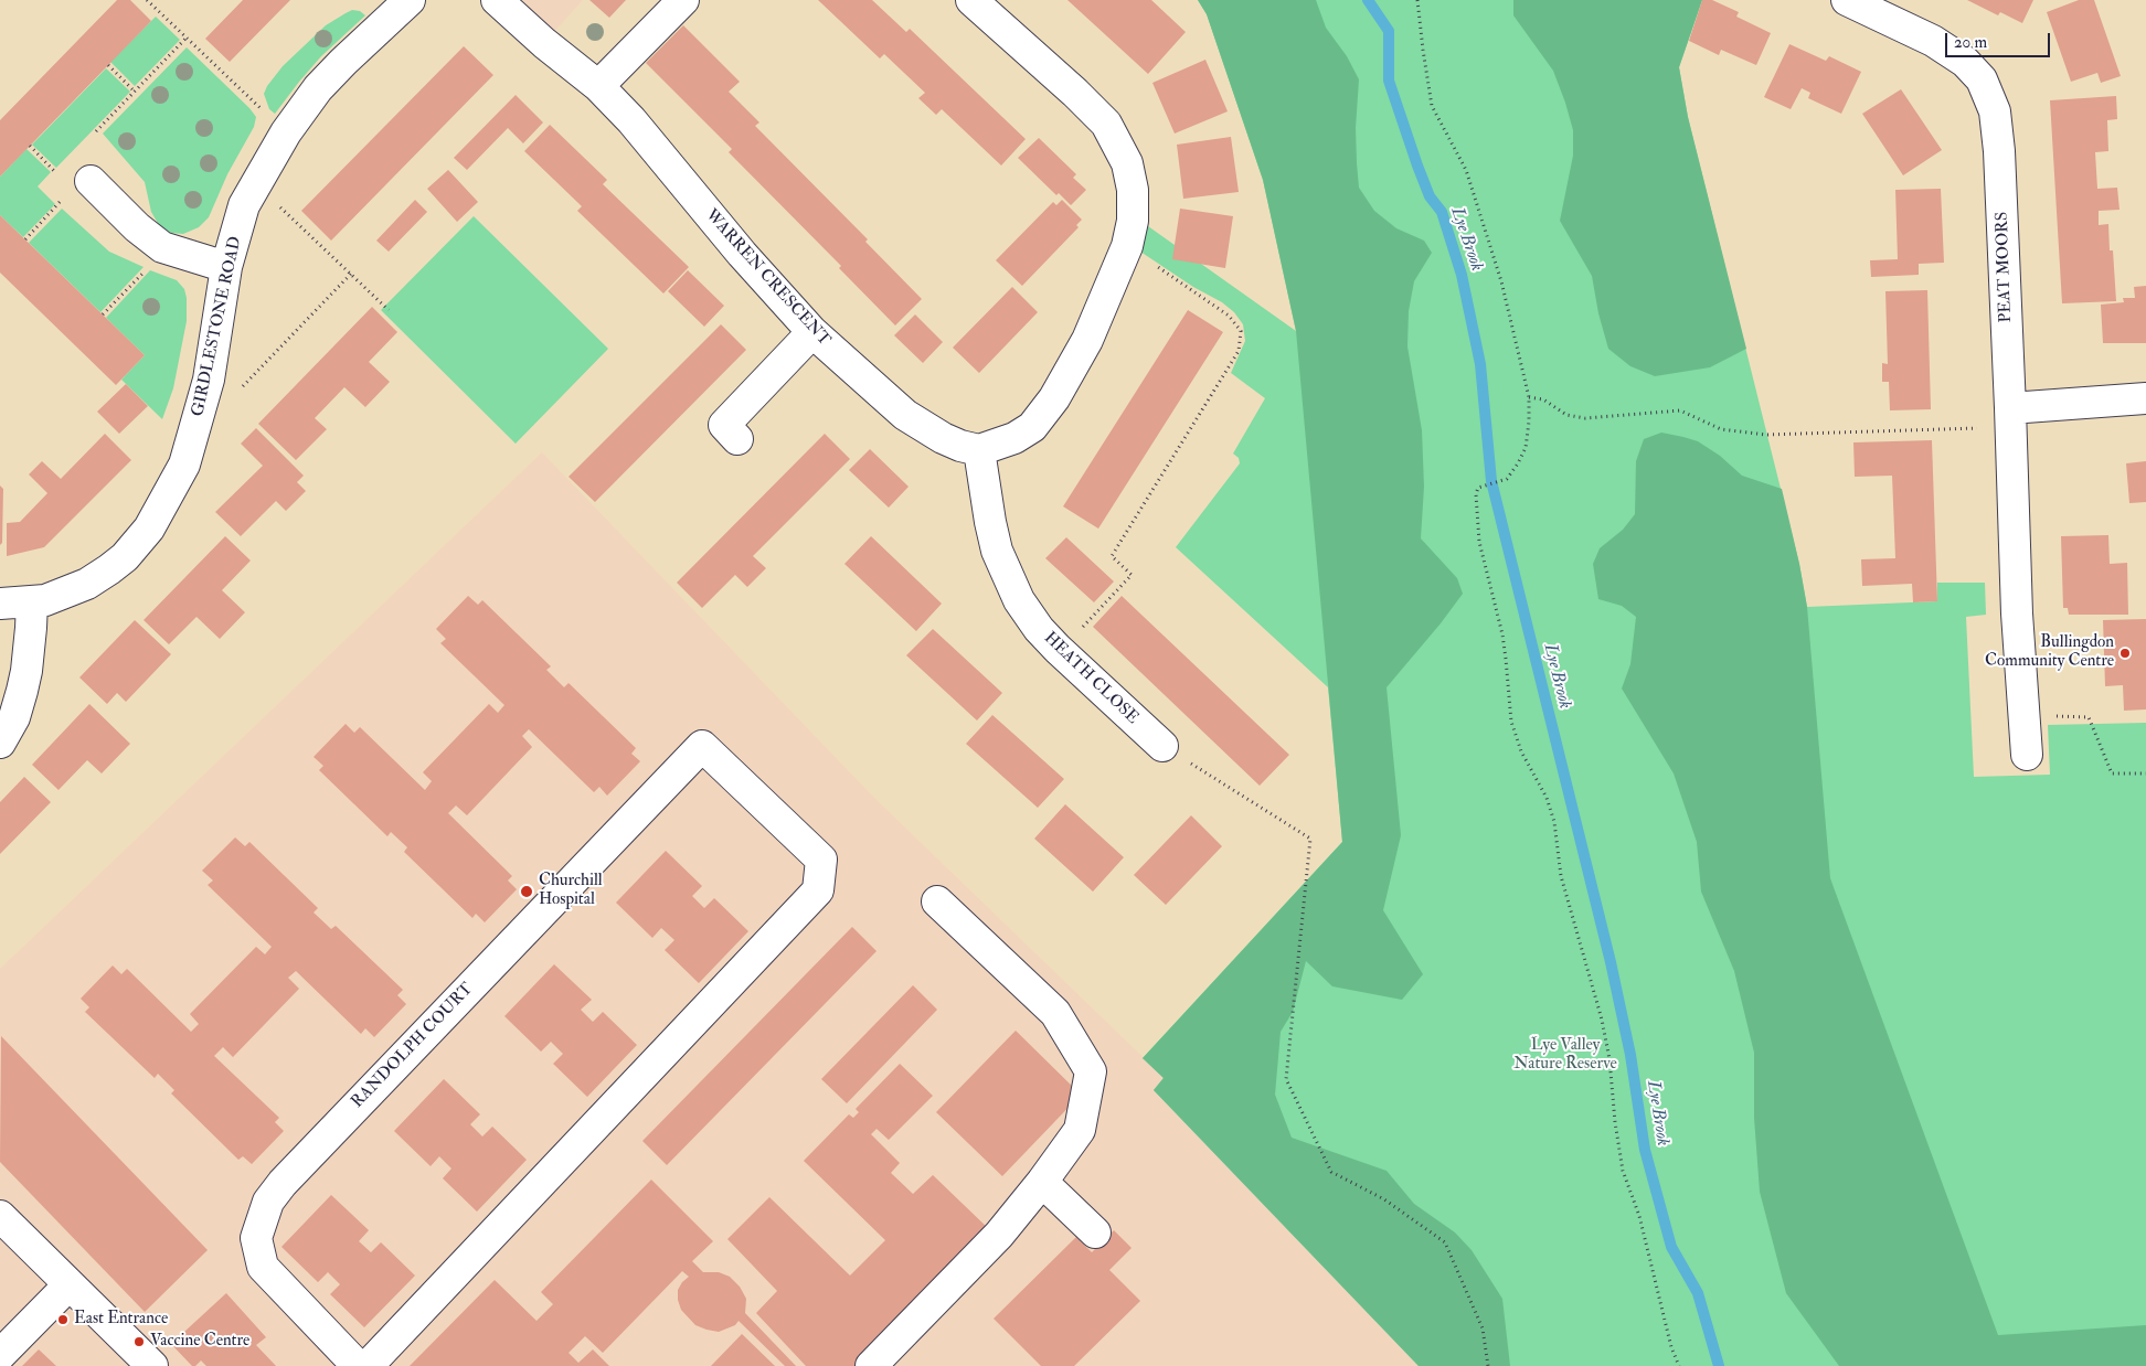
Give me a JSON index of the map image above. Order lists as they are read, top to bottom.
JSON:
{
  "streets": {
    "street": [
      "PEAT MOORS",
      "WARREN CRESCENT",
      "GIRDLESTONE ROAD",
      "HEATH CLOSE",
      "RANDOLPH COURT"
    ]
  },
  "crossings": [
    ["WARREN CRESCENT", "HEATH CLOSE"]
  ],
  "water": ["Lye Brook"],
  "parks": ["Lye Valley Nature Reserve"],
  "places": [
    "Bullingdon Community Centre",
    "Churchill Hospital",
    "East Entrance",
    "Vaccine Centre"
  ],
  "scale_bar": "20 m"
}
